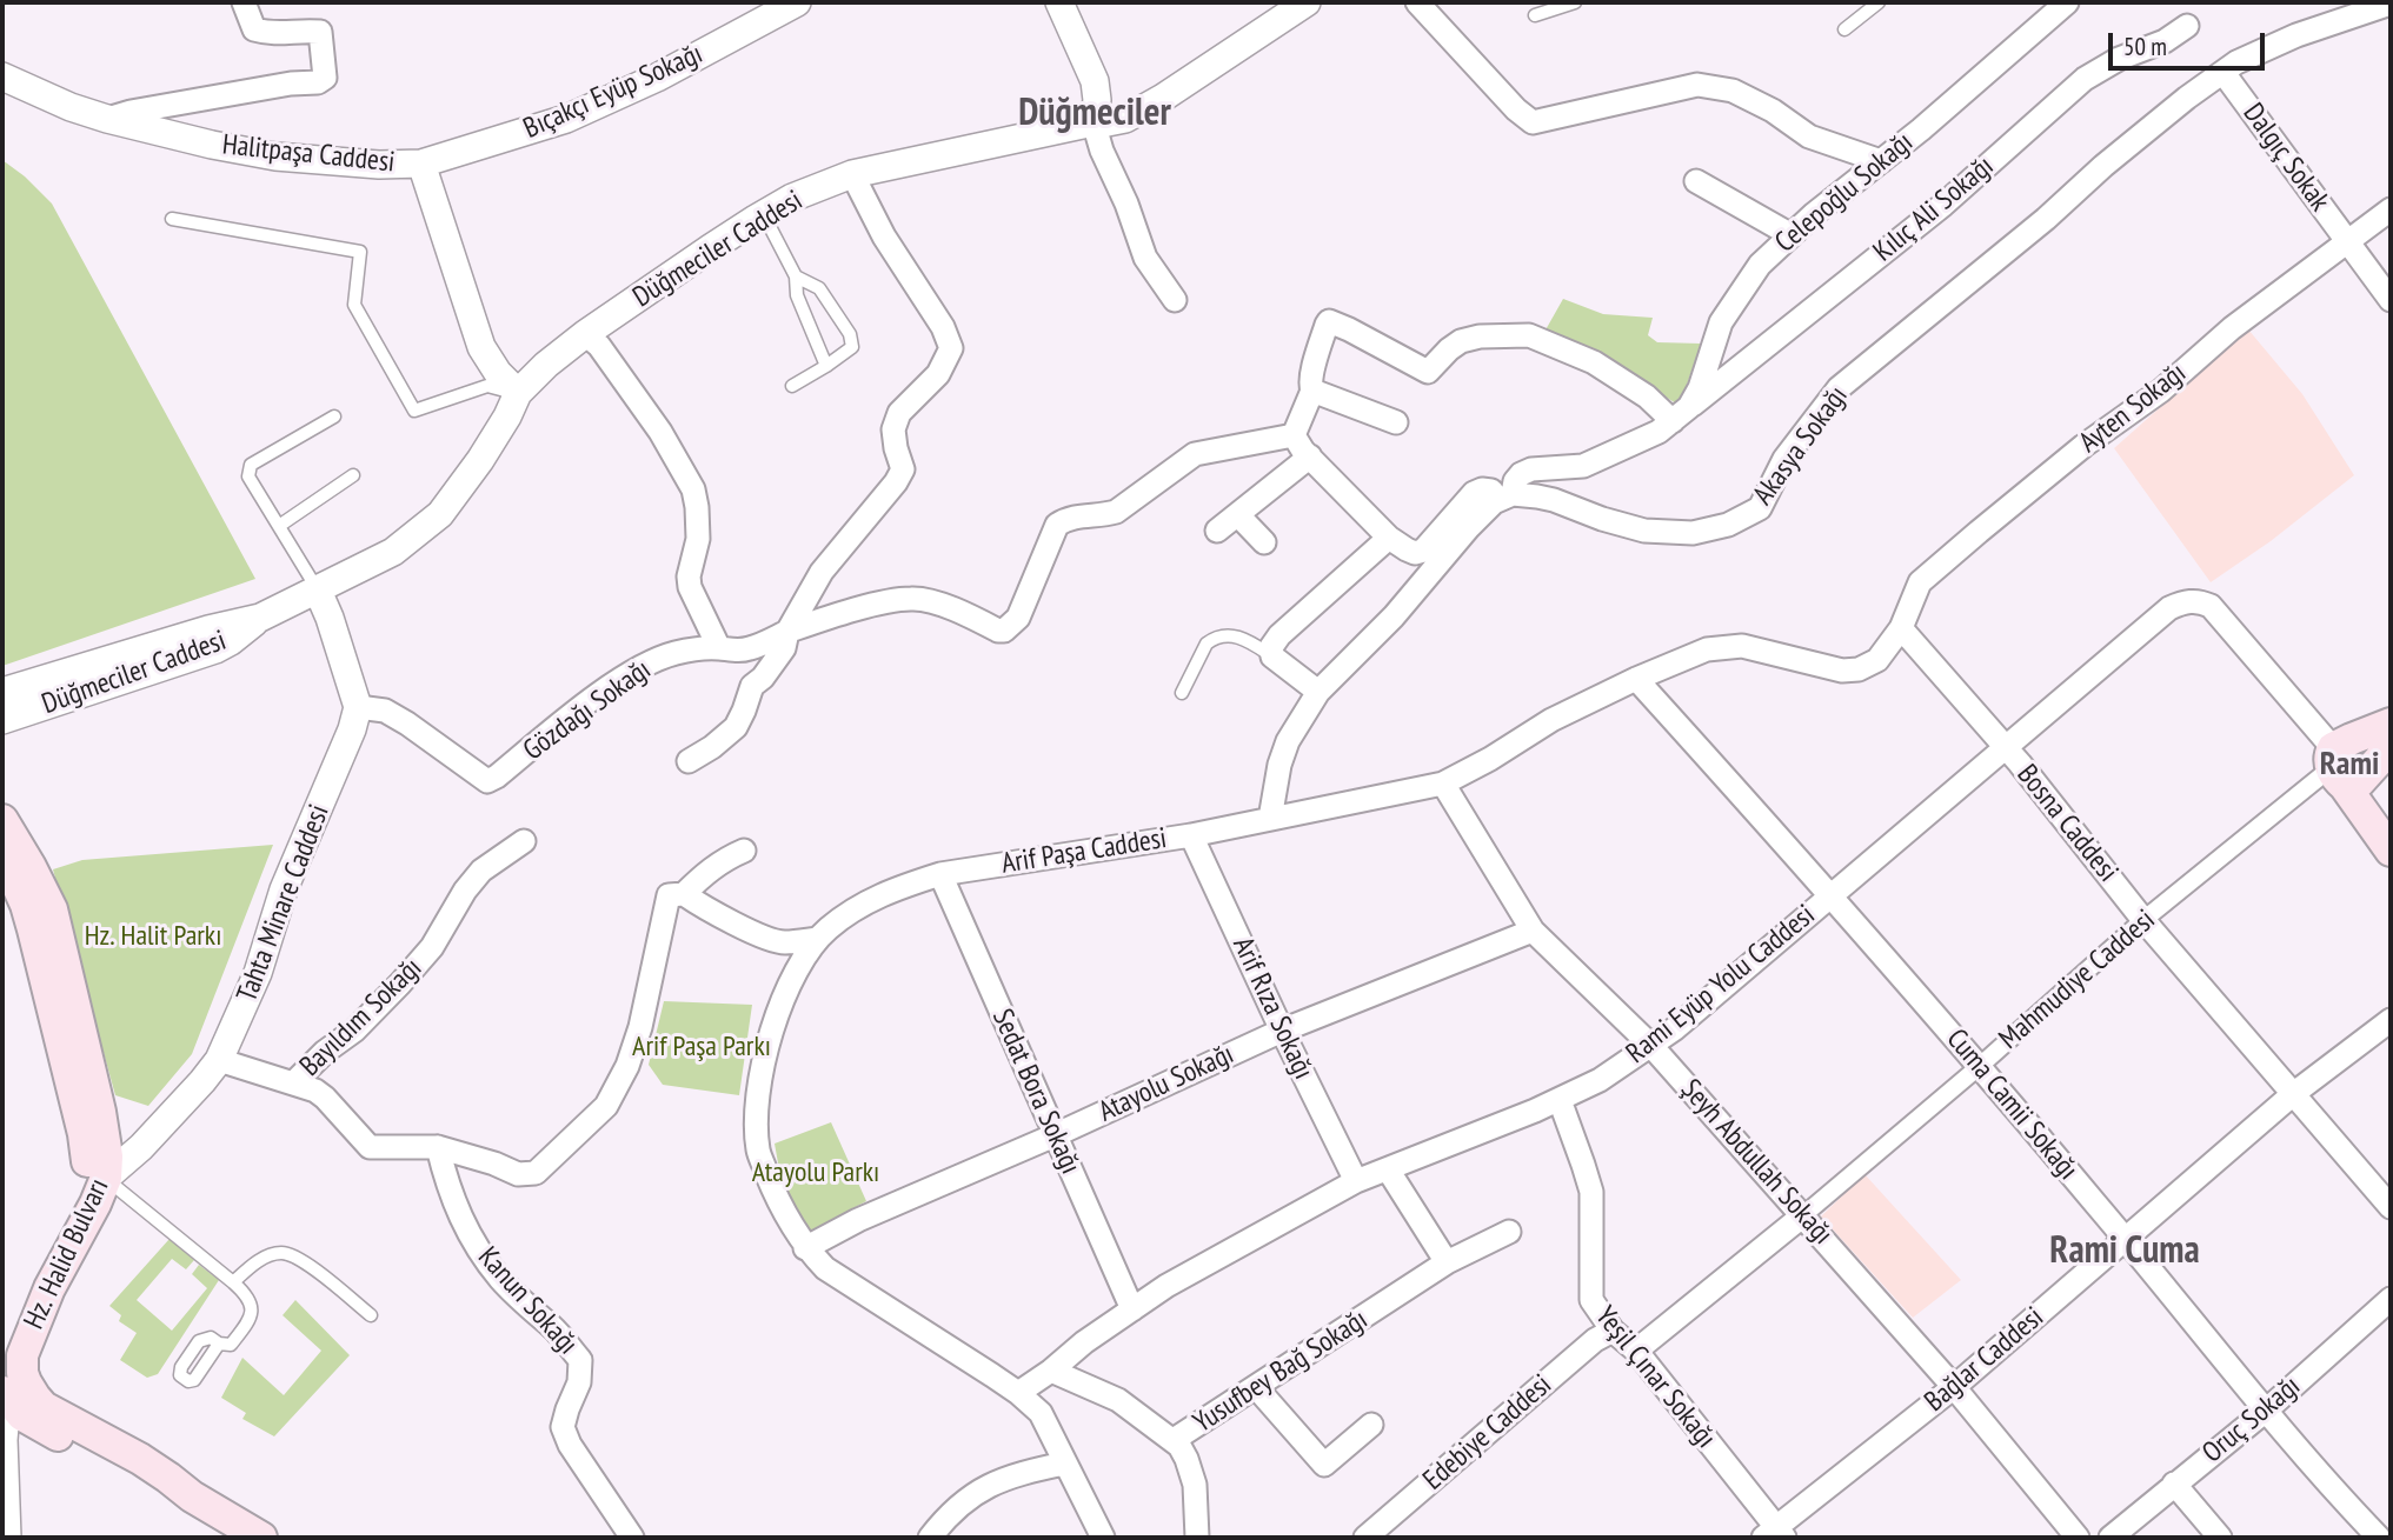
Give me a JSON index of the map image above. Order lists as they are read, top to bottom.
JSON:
{
  "streets": {
    "main road": ["Hz. Halid Bulvarı"],
    "street": [
      "Bıçakçı Eyüp Sokağı",
      "Halitpaşa Caddesi",
      "Dalgıç Sokak",
      "Celepoğlu Sokağı",
      "Kılıç Ali Sokağı",
      "Düğmeciler Caddesi",
      "Ayten Sokağı",
      "Akasya Sokağı",
      "Gözdağı Sokağı",
      "Bosna Caddesi",
      "Arif Paşa Caddesi",
      "Tahta Minare Caddesi",
      "Mahmudiye Caddesi",
      "Rami Eyüp Yolu Caddesi",
      "Arif Rıza Sokağı",
      "Bayıldım Sokağı",
      "Atayolu Sokağı",
      "Sedat Bora Sokağı",
      "Cuma Camii Sokağı",
      "Şeyh Abdullah Sokağı",
      "Kanun Sokağı",
      "Bağlar Caddesi",
      "Yusufbey Bağ Sokağı",
      "Yeşil Çınar Sokağı",
      "Oruç Sokağı",
      "Edebiye Caddesi"
    ]
  },
  "crossings": [
    ["Bıçakçı Eyüp Sokağı", "Halitpaşa Caddesi"],
    ["Halitpaşa Caddesi", "Düğmeciler Caddesi"],
    ["Dalgıç Sokak", "Ayten Sokağı"],
    ["Dalgıç Sokak", "Akasya Sokağı"],
    ["Celepoğlu Sokağı", "Kılıç Ali Sokağı"],
    ["Kılıç Ali Sokağı", "Akasya Sokağı"],
    ["Ayten Sokağı", "Bosna Caddesi"],
    ["Ayten Sokağı", "Arif Paşa Caddesi"],
    ["Gözdağı Sokağı", "Tahta Minare Caddesi"],
    ["Bosna Caddesi", "Arif Paşa Caddesi"],
    ["Bosna Caddesi", "Mahmudiye Caddesi"],
    ["Bosna Caddesi", "Rami Eyüp Yolu Caddesi"],
    ["Bosna Caddesi", "Bağlar Caddesi"],
    ["Arif Paşa Caddesi", "Rami Eyüp Yolu Caddesi"],
    ["Arif Paşa Caddesi", "Arif Rıza Sokağı"],
    ["Arif Paşa Caddesi", "Atayolu Sokağı"],
    ["Arif Paşa Caddesi", "Sedat Bora Sokağı"],
    ["Arif Paşa Caddesi", "Cuma Camii Sokağı"],
    ["Arif Paşa Caddesi", "Şeyh Abdullah Sokağı"],
    ["Tahta Minare Caddesi", "Hz. Halid Bulvarı"],
    ["Mahmudiye Caddesi", "Rami Eyüp Yolu Caddesi"],
    ["Mahmudiye Caddesi", "Cuma Camii Sokağı"],
    ["Mahmudiye Caddesi", "Şeyh Abdullah Sokağı"],
    ["Mahmudiye Caddesi", "Yeşil Çınar Sokağı"],
    ["Rami Eyüp Yolu Caddesi", "Arif Rıza Sokağı"],
    ["Rami Eyüp Yolu Caddesi", "Sedat Bora Sokağı"],
    ["Rami Eyüp Yolu Caddesi", "Cuma Camii Sokağı"],
    ["Rami Eyüp Yolu Caddesi", "Şeyh Abdullah Sokağı"],
    ["Rami Eyüp Yolu Caddesi", "Yusufbey Bağ Sokağı"],
    ["Rami Eyüp Yolu Caddesi", "Yeşil Çınar Sokağı"],
    ["Arif Rıza Sokağı", "Atayolu Sokağı"],
    ["Atayolu Sokağı", "Sedat Bora Sokağı"],
    ["Atayolu Sokağı", "Şeyh Abdullah Sokağı"],
    ["Cuma Camii Sokağı", "Bağlar Caddesi"],
    ["Cuma Camii Sokağı", "Oruç Sokağı"],
    ["Şeyh Abdullah Sokağı", "Bağlar Caddesi"],
    ["Bağlar Caddesi", "Yeşil Çınar Sokağı"],
    ["Yeşil Çınar Sokağı", "Edebiye Caddesi"]
  ],
  "districts": ["Düğmeciler", "Rami", "Rami Cuma"],
  "parks": ["Hz. Halit Parkı", "Arif Paşa Parkı", "Atayolu Parkı"],
  "scale_bar": "50 m"
}
